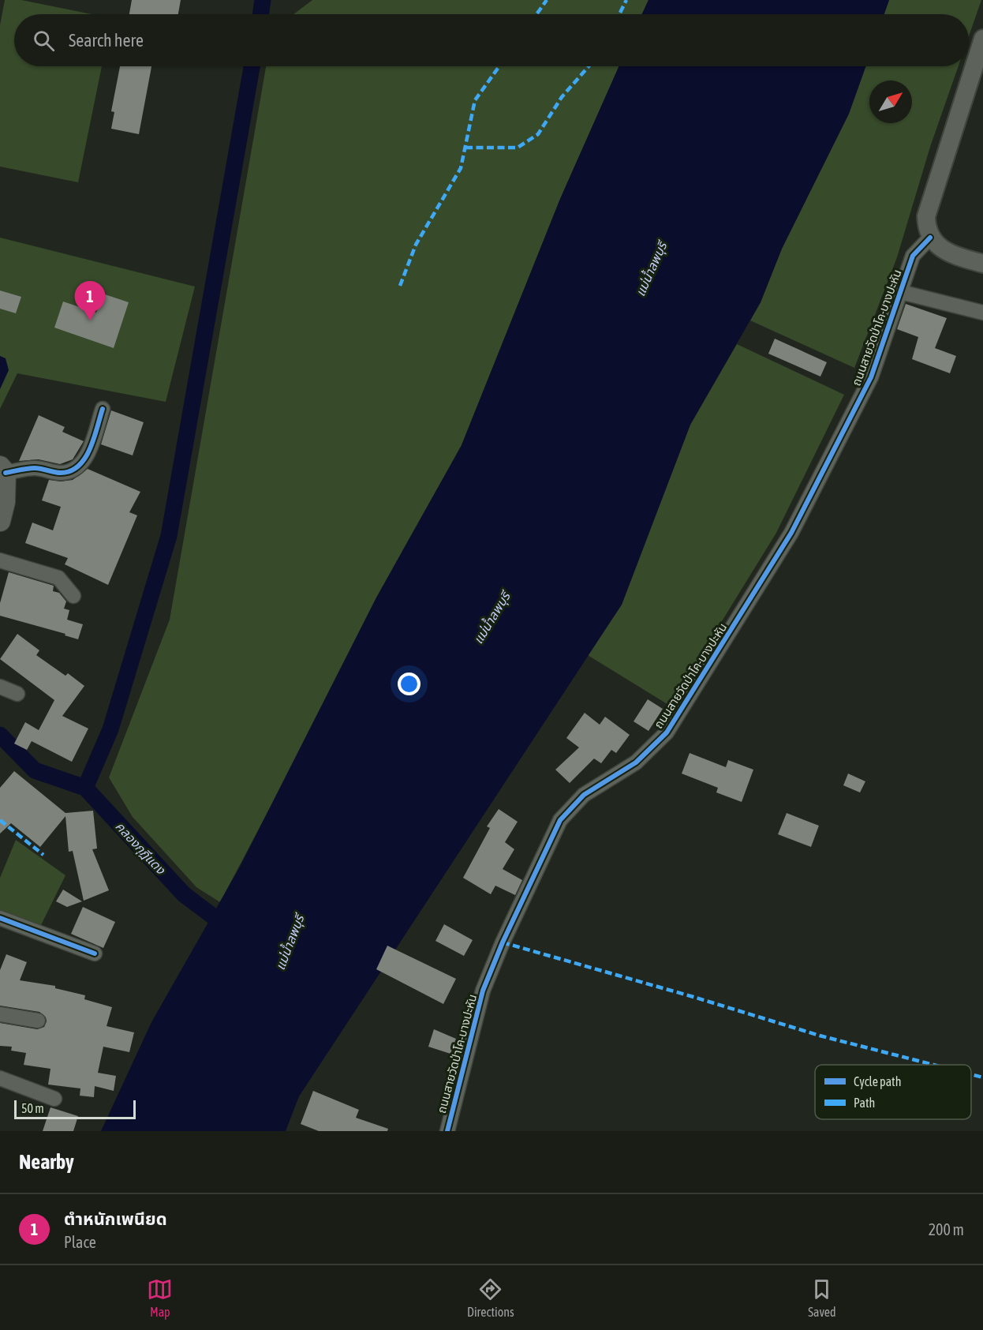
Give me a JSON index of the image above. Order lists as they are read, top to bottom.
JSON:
{
  "streets": {
    "street": ["ถนนสายวัดป่าโค-บางปะหัน"]
  },
  "water": ["แม่น้ำลพบุรี", "คลองกุฎีแดง"],
  "legend": ["Cycle path", "Path"],
  "scale_bar": "50 m",
  "north": "top right",
  "page": {
    "search": "Search here",
    "pins": "1",
    "scale": "50 m",
    "heading": "Nearby",
    "list": [
      {
        "mark": "1",
        "name": "ตำหนักเพนียด",
        "note": "Place",
        "value": "200 m"
      }
    ],
    "nav": ["Map", "Directions", "Saved"]
  }
}
